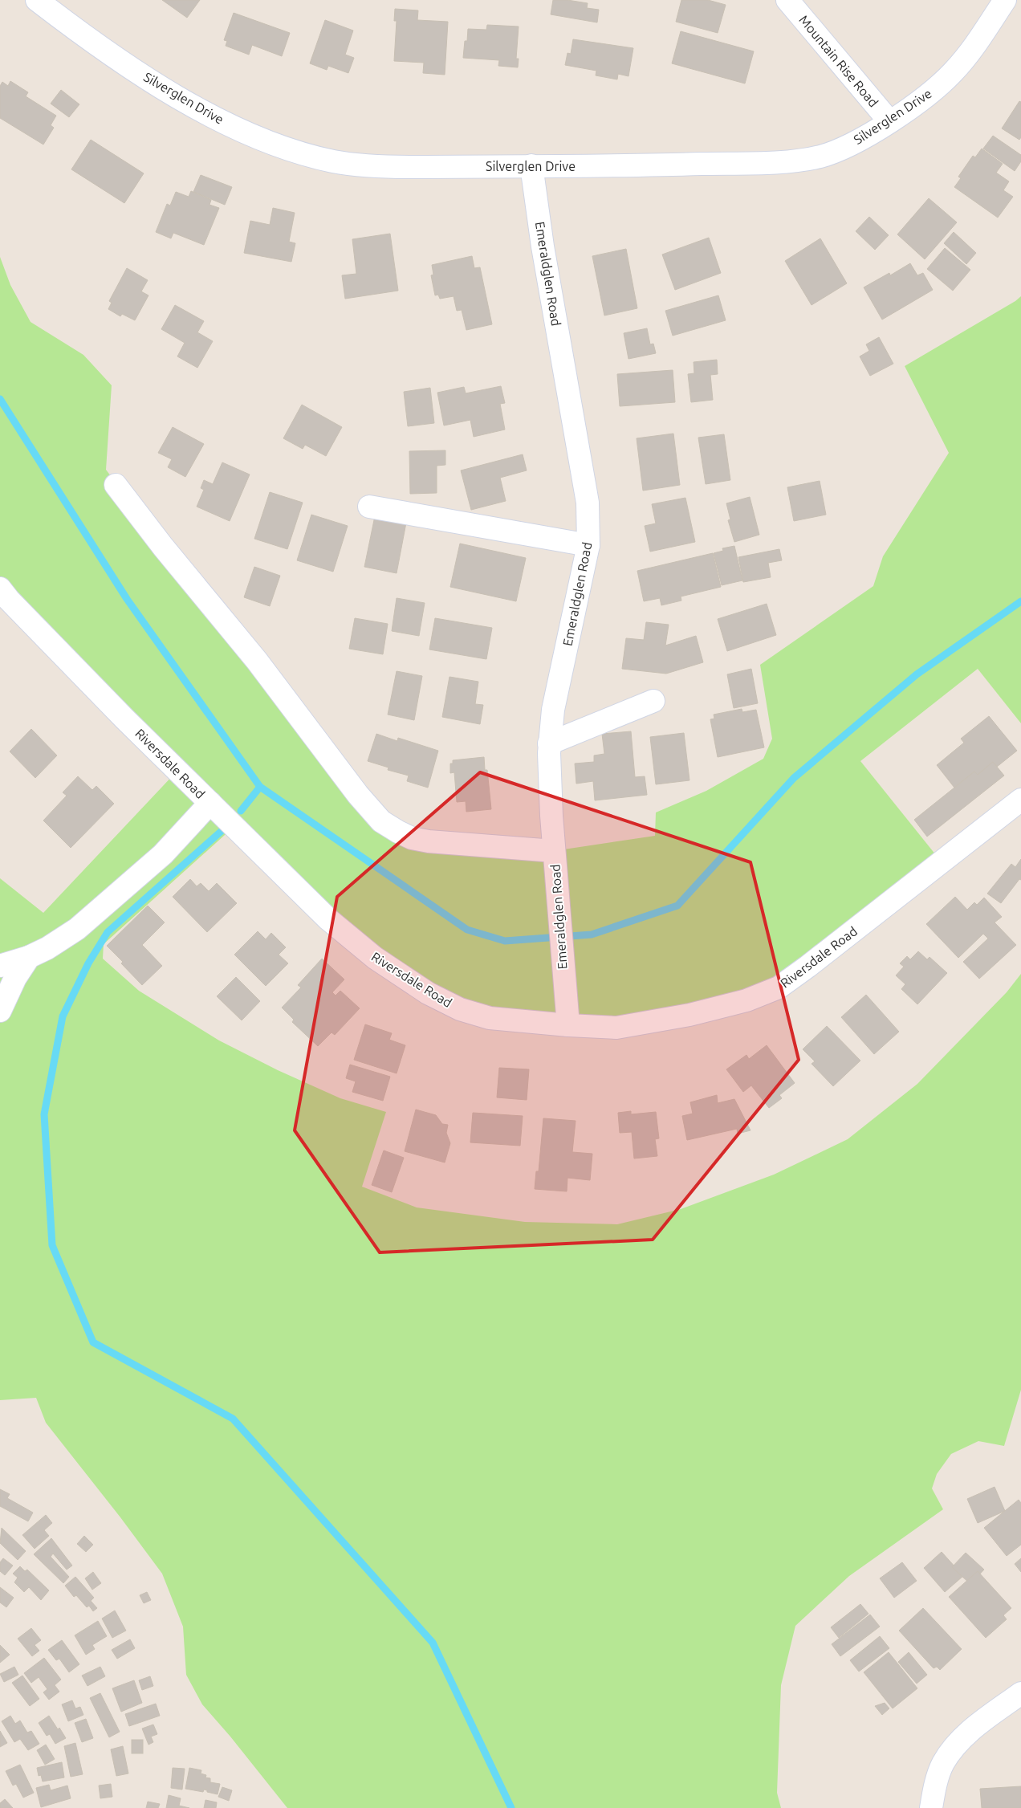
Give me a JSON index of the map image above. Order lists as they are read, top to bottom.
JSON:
{
  "streets": {
    "street": [
      "Mountain Rise Road",
      "Silverglen Drive",
      "Emeraldglen Road",
      "Riversdale Road"
    ]
  },
  "crossings": [
    ["Mountain Rise Road", "Silverglen Drive"],
    ["Silverglen Drive", "Emeraldglen Road"],
    ["Emeraldglen Road", "Riversdale Road"]
  ]
}
